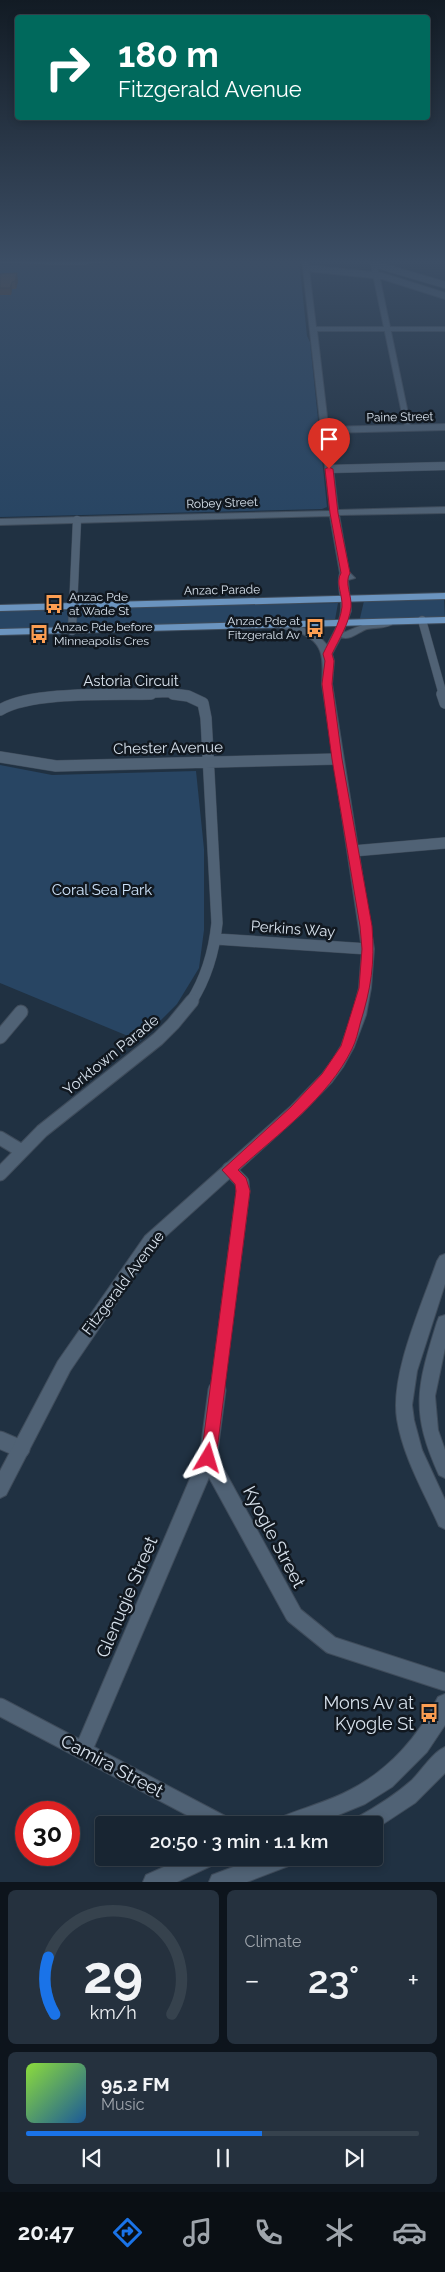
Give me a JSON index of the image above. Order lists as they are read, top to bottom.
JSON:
{
  "streets": {
    "main road": ["Anzac Parade"],
    "street": [
      "Paine Street",
      "Robey Street",
      "Astoria Circuit",
      "Chester Avenue",
      "Perkins Way",
      "Yorktown Parade",
      "Fitzgerald Avenue",
      "Kyogle Street",
      "Glenugie Street",
      "Camira Street"
    ]
  },
  "crossings": [
    ["Paine Street", "Fitzgerald Avenue"],
    ["Robey Street", "Fitzgerald Avenue"],
    ["Anzac Parade", "Fitzgerald Avenue"],
    ["Astoria Circuit", "Chester Avenue"],
    ["Astoria Circuit", "Yorktown Parade"],
    ["Chester Avenue", "Yorktown Parade"],
    ["Chester Avenue", "Fitzgerald Avenue"],
    ["Perkins Way", "Yorktown Parade"],
    ["Perkins Way", "Fitzgerald Avenue"],
    ["Kyogle Street", "Glenugie Street"],
    ["Glenugie Street", "Camira Street"]
  ],
  "parks": ["Coral Sea Park"],
  "places": {
    "bus stop": [
      "Anzac Pde at Wade St",
      "Anzac Pde at Fitzgerald Av",
      "Anzac Pde before Minneapolis Cres",
      "Mons Av at Kyogle St"
    ]
  },
  "page": {
    "turn": ["180 m", "Fitzgerald Avenue"],
    "limit": "30",
    "trip": "20:50 · 3 min · 1.1 km",
    "tile": "Climate",
    "heat": ["−", "23°", "+"],
    "song": ["95.2 FM", "Music"],
    "tabs": "20:47",
    "gauge": ["29", "km/h"]
  }
}
